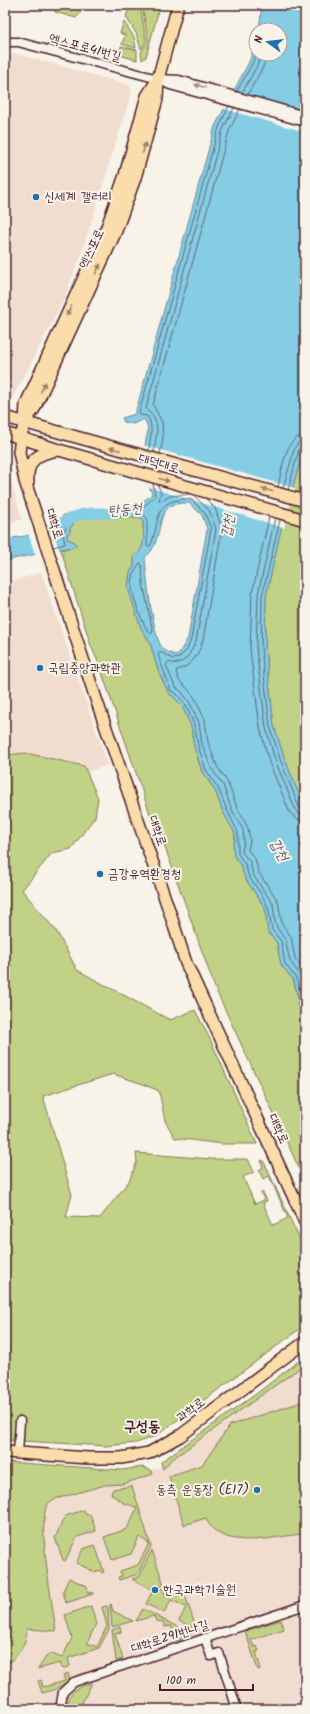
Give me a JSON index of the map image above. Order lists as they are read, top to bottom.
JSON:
{
  "streets": {
    "main road": [
      "엑스포로",
      "대덕대로",
      "대학로",
      "과학로"
    ],
    "street": ["엑스포로41번길", "대학로291번나길"]
  },
  "crossings": [
    ["엑스포로41번길", "엑스포로"],
    ["엑스포로", "대덕대로"],
    ["엑스포로", "대학로"],
    ["대덕대로", "대학로"]
  ],
  "districts": ["구성동"],
  "water": ["탄동천", "갑천"],
  "places": [
    "신세계 갤러리",
    "국립중앙과학관",
    "금강유역환경청",
    "동측 운동장 (E17)",
    "한국과학기술원"
  ],
  "scale_bar": "100 m",
  "north": "left"
}
